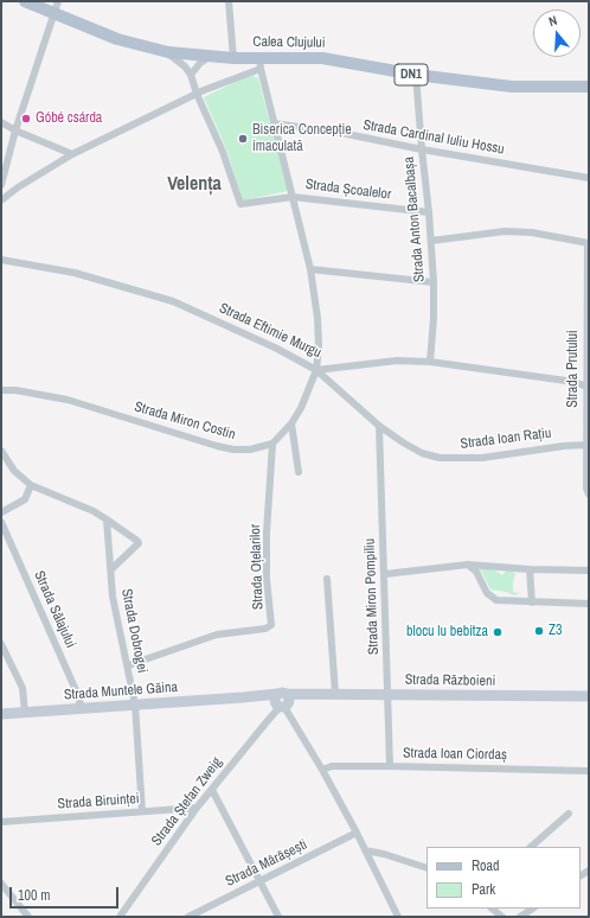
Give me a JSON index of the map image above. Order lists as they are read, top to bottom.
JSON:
{
  "streets": {
    "main road": ["Calea Clujului", "DN1"],
    "street": [
      "Strada Cardinal Iuliu Hossu",
      "Strada Școalelor",
      "Strada Anton Bacalbașa",
      "Strada Eftimie Murgu",
      "Strada Prutului",
      "Strada Miron Costin",
      "Strada Ioan Rațiu",
      "Strada Oțelarilor",
      "Strada Miron Pompiliu",
      "Strada Sălajului",
      "Strada Dobrogei",
      "Strada Războieni",
      "Strada Muntele Găina",
      "Strada Ioan Ciordaș",
      "Strada Biruinței",
      "Strada Ștefan Zweig",
      "Strada Mărășești"
    ]
  },
  "crossings": [
    ["Calea Clujului", "Strada Anton Bacalbașa"],
    ["Strada Cardinal Iuliu Hossu", "Strada Anton Bacalbașa"],
    ["Strada Școalelor", "Strada Anton Bacalbașa"],
    ["Strada Anton Bacalbașa", "Strada Eftimie Murgu"],
    ["Strada Eftimie Murgu", "Strada Prutului"],
    ["Strada Eftimie Murgu", "Strada Ioan Rațiu"],
    ["Strada Prutului", "Strada Ioan Rațiu"],
    ["Strada Miron Costin", "Strada Oțelarilor"],
    ["Strada Ioan Rațiu", "Strada Miron Pompiliu"],
    ["Strada Oțelarilor", "Strada Dobrogei"],
    ["Strada Miron Pompiliu", "Strada Războieni"],
    ["Strada Miron Pompiliu", "Strada Ioan Ciordaș"],
    ["Strada Sălajului", "Strada Muntele Găina"],
    ["Strada Dobrogei", "Strada Muntele Găina"],
    ["Strada Dobrogei", "Strada Biruinței"],
    ["Strada Războieni", "Strada Muntele Găina"],
    ["Strada Războieni", "Strada Ștefan Zweig"],
    ["Strada Muntele Găina", "Strada Ștefan Zweig"],
    ["Strada Biruinței", "Strada Ștefan Zweig"]
  ],
  "districts": ["Velența"],
  "places": [
    "Góbé csárda",
    "Biserica Concepție imaculată",
    "Z3",
    "blocu lu bebitza"
  ],
  "legend": ["Road", "Park"],
  "scale_bar": "100 m",
  "north": "top"
}
